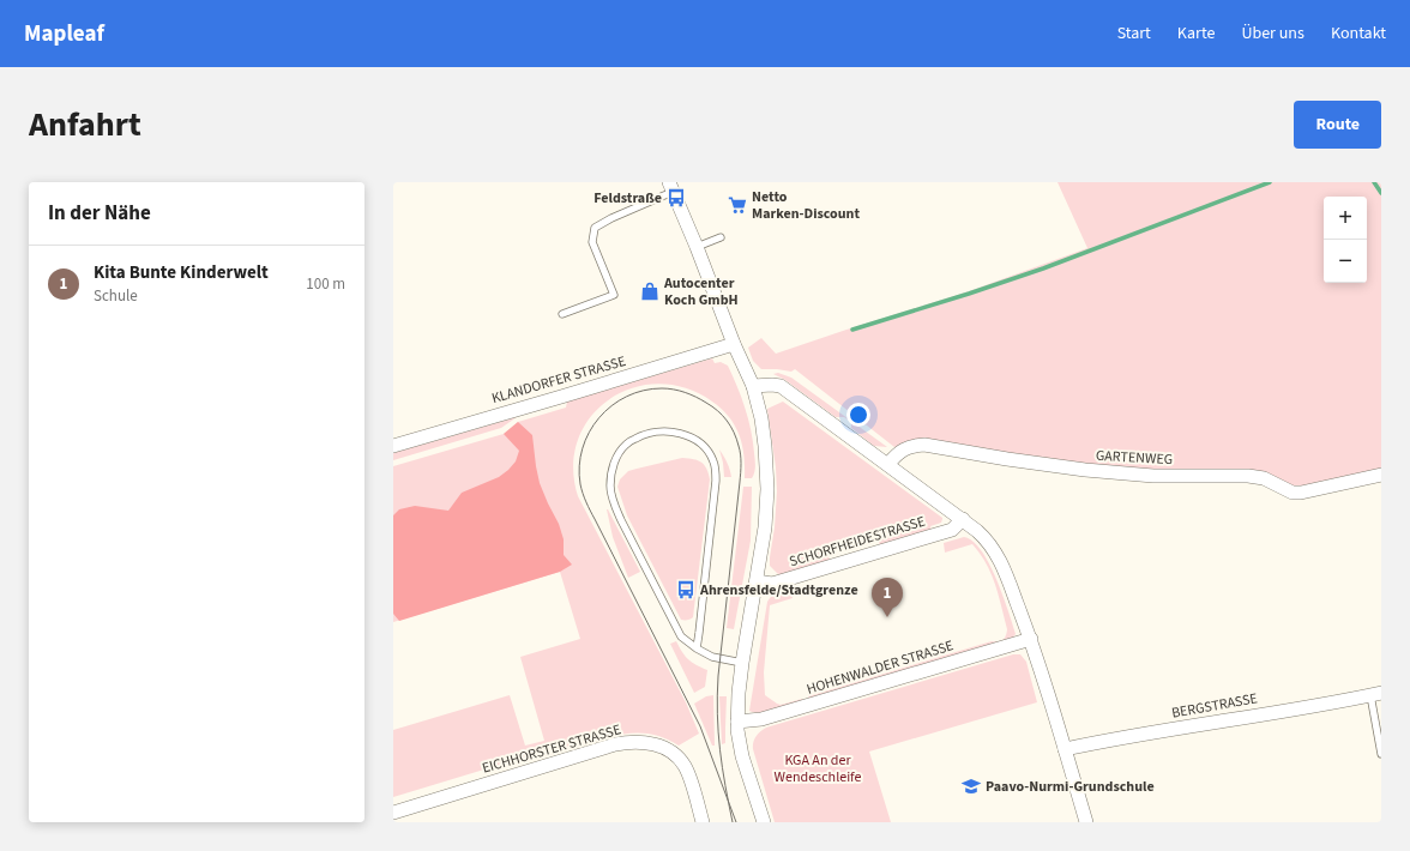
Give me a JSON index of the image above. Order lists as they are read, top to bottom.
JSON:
{
  "streets": {
    "street": [
      "KLANDORFER STRASSE",
      "GARTENWEG",
      "SCHORFHEIDESTRASSE",
      "HOHENWALDER STRASSE",
      "BERGSTRASSE",
      "EICHHORSTER STRASSE"
    ]
  },
  "parks": ["KGA An der Wendeschleife"],
  "places": {
    "bus stop": ["Feldstraße", "Ahrensfelde/Stadtgrenze"],
    "supermarket": ["Netto Marken-Discount"],
    "shop": ["Autocenter Koch GmbH"],
    "school or university": ["Paavo-Nurmi-Grundschule"]
  },
  "page": {
    "header": "Mapleaf",
    "nav": [
      "Start",
      "Karte",
      "Über uns",
      "Kontakt"
    ],
    "title": "Anfahrt",
    "buttons": "Route",
    "heading": "In der Nähe",
    "map_buttons": ["+", "−"],
    "list": [
      {
        "mark": "1",
        "name": "Kita Bunte Kinderwelt",
        "note": "Schule",
        "value": "100 m"
      }
    ],
    "pins": "1"
  }
}
